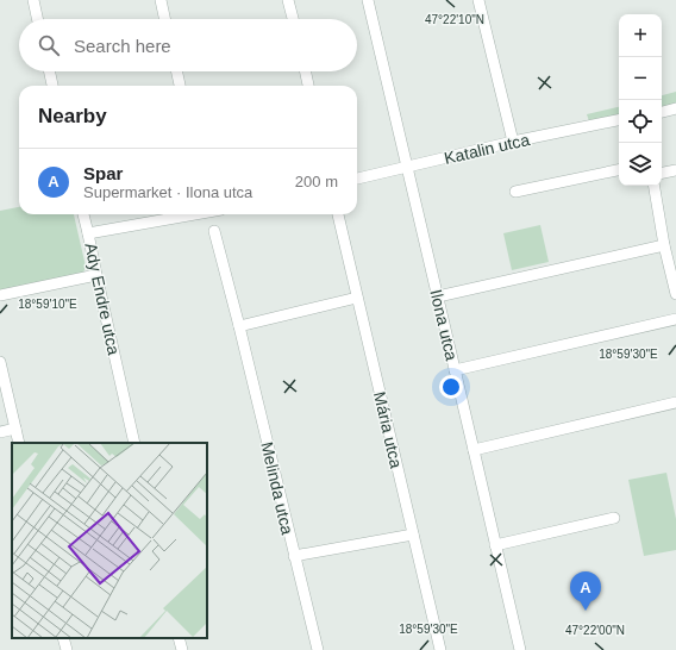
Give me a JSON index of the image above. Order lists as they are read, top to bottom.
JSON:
{
  "streets": {
    "street": [
      "Katalin utca",
      "Ady Endre utca",
      "Ilona utca",
      "Mária utca",
      "Melinda utca"
    ]
  },
  "crossings": [
    ["Katalin utca", "Ilona utca"]
  ],
  "page": {
    "map_buttons": ["+", "−"],
    "search": "Search here",
    "heading": "Nearby",
    "list": [
      {
        "mark": "A",
        "name": "Spar",
        "note": "Supermarket · Ilona utca",
        "value": "200 m"
      }
    ],
    "pins": "A"
  },
  "coordinates": [
    "47°22'10\"N",
    "18°59'10\"E",
    "18°59'30\"E",
    "47°22'00\"N"
  ]
}
